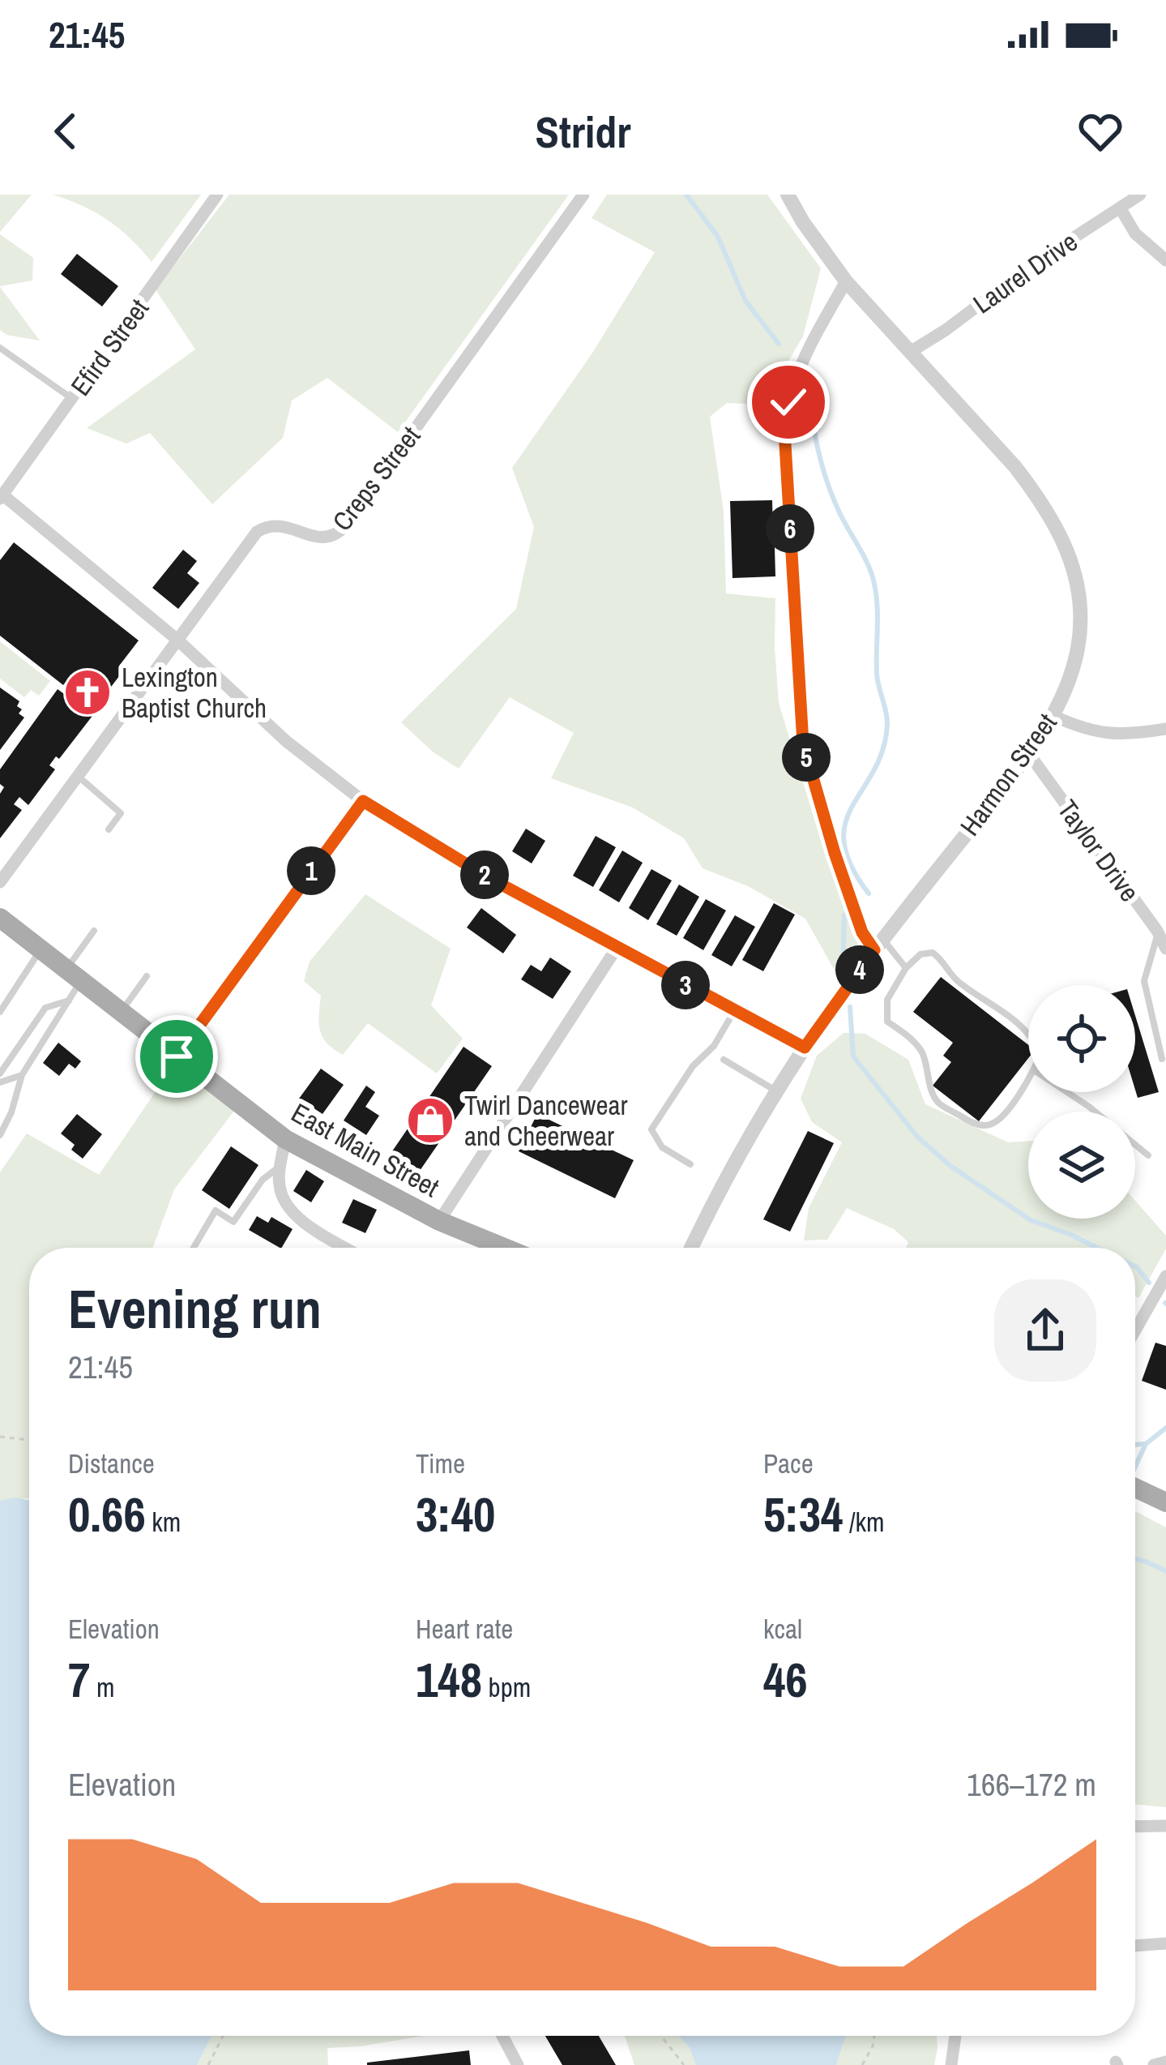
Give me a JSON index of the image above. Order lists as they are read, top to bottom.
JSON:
{
  "streets": {
    "main road": ["East Main Street"],
    "street": [
      "Laurel Drive",
      "Efird Street",
      "Creps Street",
      "Harmon Street",
      "Taylor Drive"
    ]
  },
  "crossings": [
    ["Laurel Drive", "Harmon Street"],
    ["Harmon Street", "Taylor Drive"]
  ],
  "places": {
    "church": ["Lexington Baptist Church"],
    "shop": ["Twirl Dancewear and Cheerwear"]
  },
  "page": {
    "status": "21:45",
    "header": "Stridr",
    "pins": [
      "6",
      "5",
      "1",
      "2",
      "4",
      "3"
    ],
    "heading": ["Evening run", "21:45"],
    "stats": [
      ["Distance", "0.66 km"],
      ["Time", "3:40"],
      ["Pace", "5:34 /km"],
      ["Elevation", "7 m"],
      ["Heart rate", "148 bpm"],
      ["kcal", "46"]
    ],
    "chart": ["Elevation", "166–172 m"]
  }
}
